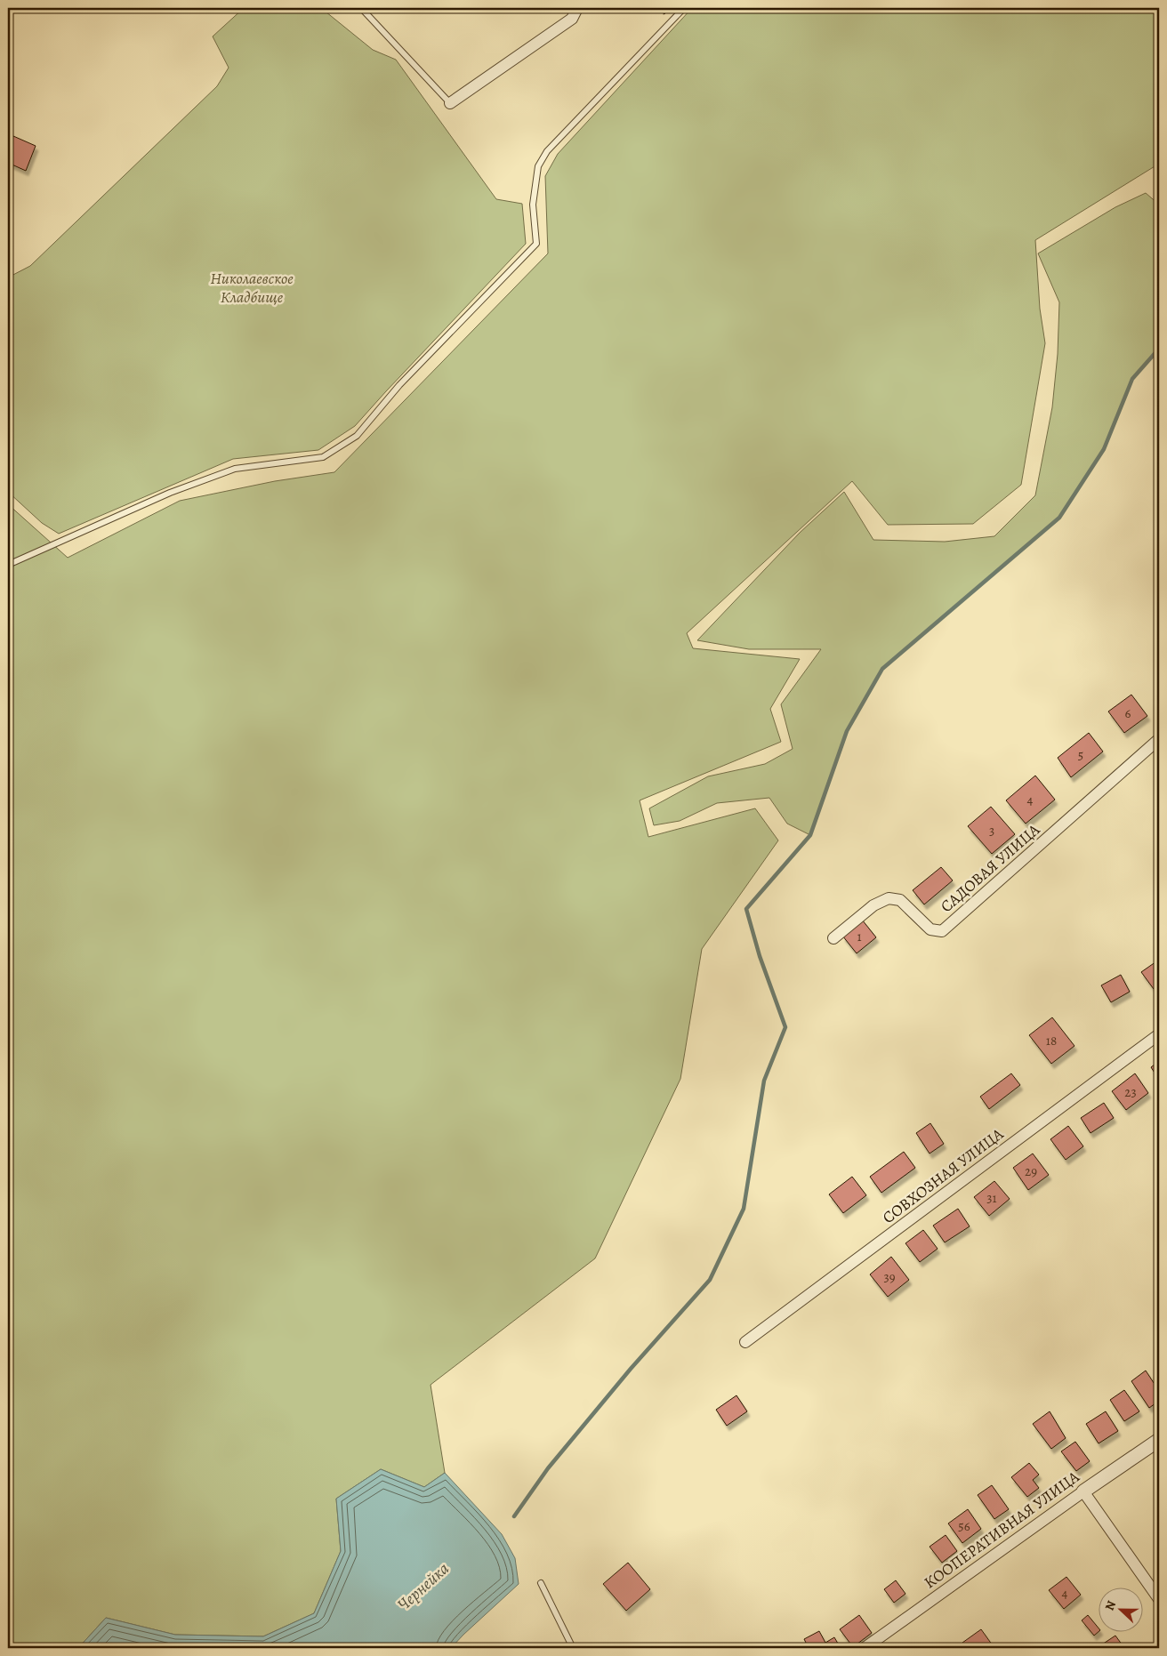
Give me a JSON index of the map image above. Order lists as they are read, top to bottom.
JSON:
{
  "streets": {
    "street": ["САДОВАЯ УЛИЦА", "СОВХОЗНАЯ УЛИЦА", "КООПЕРАТИВНАЯ УЛИЦА"]
  },
  "water": ["Чернейка"],
  "parks": ["Николаевское Кладбище"],
  "house_numbers": [
    "6",
    "5",
    "4",
    "3",
    "1",
    "18",
    "23",
    "29",
    "31",
    "39",
    "56",
    "4"
  ],
  "north": "left"
}
